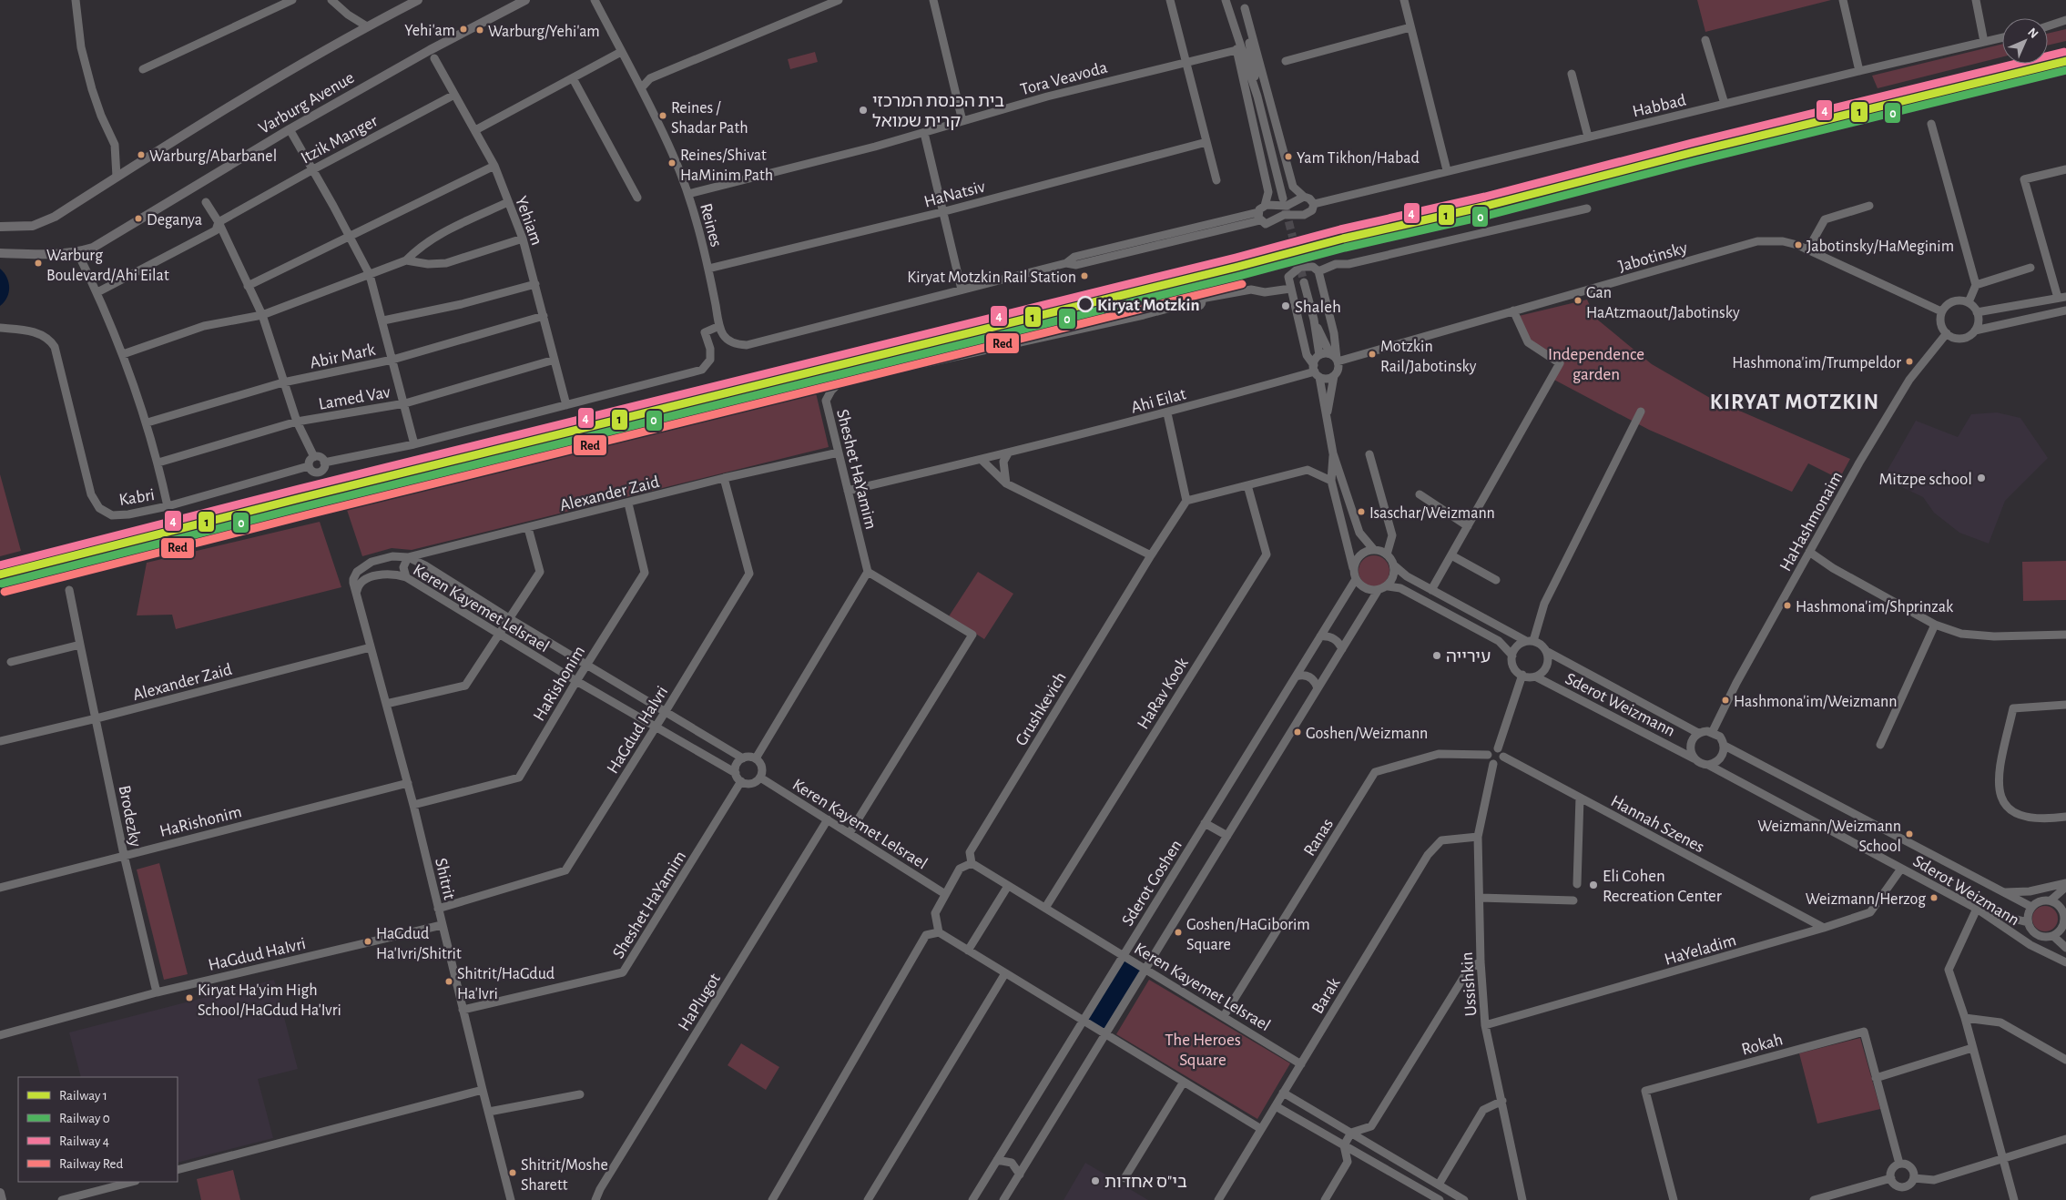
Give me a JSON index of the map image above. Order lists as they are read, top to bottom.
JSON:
{
  "streets": {
    "main road": ["Varburg Avenue"],
    "street": [
      "Tora Veavoda",
      "Habbad",
      "Itzik Manger",
      "HaNatsiv",
      "Yehiam",
      "Reines",
      "Jabotinsky",
      "Abir Mark",
      "Lamed Vav",
      "Ahi Eilat",
      "Sheshet HaYamim",
      "Alexander Zaid",
      "Kabri",
      "HaHashmonaim",
      "Keren Kayemet LeIsrael",
      "HaRishonim",
      "HaRav Kook",
      "Sderot Weizmann",
      "Grushkevich",
      "HaGdud HaIvri",
      "Brodezky",
      "Hannah Szenes",
      "Ranas",
      "Shitrit",
      "Sderot Goshen",
      "HaYeladim",
      "Ussishkin",
      "Barak",
      "HaPlugot",
      "Rokah"
    ]
  },
  "crossings": [
    ["Tora Veavoda", "Reines"],
    ["Varburg Avenue", "Kabri"],
    ["Itzik Manger", "Yehiam"],
    ["Itzik Manger", "Kabri"],
    ["HaNatsiv", "Reines"],
    ["Yehiam", "Abir Mark"],
    ["Yehiam", "Lamed Vav"],
    ["Jabotinsky", "Ahi Eilat"],
    ["Jabotinsky", "HaHashmonaim"],
    ["Abir Mark", "Kabri"],
    ["Lamed Vav", "Kabri"],
    ["Sheshet HaYamim", "Alexander Zaid"],
    ["Sheshet HaYamim", "Keren Kayemet LeIsrael"],
    ["Sheshet HaYamim", "Shitrit"],
    ["Alexander Zaid", "Keren Kayemet LeIsrael"],
    ["Alexander Zaid", "HaRishonim"],
    ["Alexander Zaid", "HaGdud HaIvri"],
    ["Alexander Zaid", "Brodezky"],
    ["Alexander Zaid", "Shitrit"],
    ["HaHashmonaim", "Sderot Weizmann"],
    ["Keren Kayemet LeIsrael", "HaRishonim"],
    ["Keren Kayemet LeIsrael", "HaRav Kook"],
    ["Keren Kayemet LeIsrael", "Grushkevich"],
    ["Keren Kayemet LeIsrael", "HaGdud HaIvri"],
    ["Keren Kayemet LeIsrael", "Ranas"],
    ["Keren Kayemet LeIsrael", "Shitrit"],
    ["Keren Kayemet LeIsrael", "Sderot Goshen"],
    ["Keren Kayemet LeIsrael", "Barak"],
    ["Keren Kayemet LeIsrael", "HaPlugot"],
    ["HaRishonim", "Brodezky"],
    ["HaRishonim", "Shitrit"],
    ["Sderot Weizmann", "HaYeladim"],
    ["HaGdud HaIvri", "Brodezky"],
    ["HaGdud HaIvri", "Shitrit"],
    ["Hannah Szenes", "Ranas"],
    ["Hannah Szenes", "HaYeladim"],
    ["Hannah Szenes", "Ussishkin"],
    ["Ranas", "Ussishkin"],
    ["HaYeladim", "Ussishkin"],
    ["Ussishkin", "Barak"]
  ],
  "districts": ["KIRYAT MOTZKIN"],
  "parks": ["Independence garden", "The Heroes Square"],
  "places": [
    "Yehi'am",
    "Warburg/Yehi'am",
    "בית הכנסת המרכזי קרית שמואל",
    "Reines / Shadar Path",
    "Warburg/Abarbanel",
    "Yam Tikhon/Habad",
    "Reines/Shivat HaMinim Path",
    "Deganya",
    "Jabotinsky/HaMeginim",
    "Warburg Boulevard/Ahi Eilat",
    "Kiryat Motzkin Rail Station",
    "Gan HaAtzmaout/Jabotinsky",
    "Kiryat Motzkin",
    "Shaleh",
    "Motzkin Rail/Jabotinsky",
    "Hashmona'im/Trumpeldor",
    "Mitzpe school",
    "Isaschar/Weizmann",
    "Hashmona'im/Shprinzak",
    "עירייה",
    "Hashmona'im/Weizmann",
    "Goshen/Weizmann",
    "Weizmann/Weizmann School",
    "Eli Cohen Recreation Center",
    "Weizmann/Herzog",
    "Goshen/HaGiborim Square",
    "HaGdud Ha'Ivri/Shitrit",
    "Shitrit/HaGdud Ha'Ivri",
    "Kiryat Ha'yim High School/HaGdud Ha'Ivri",
    "Shitrit/Moshe Sharett",
    "בי\"ס אחדות"
  ],
  "lines": [
    "rail line 4",
    "rail line 1",
    "rail line 0",
    "rail line Red"
  ],
  "legend": [
    "Railway 1",
    "Railway 0",
    "Railway 4",
    "Railway Red"
  ],
  "north": "top right"
}
